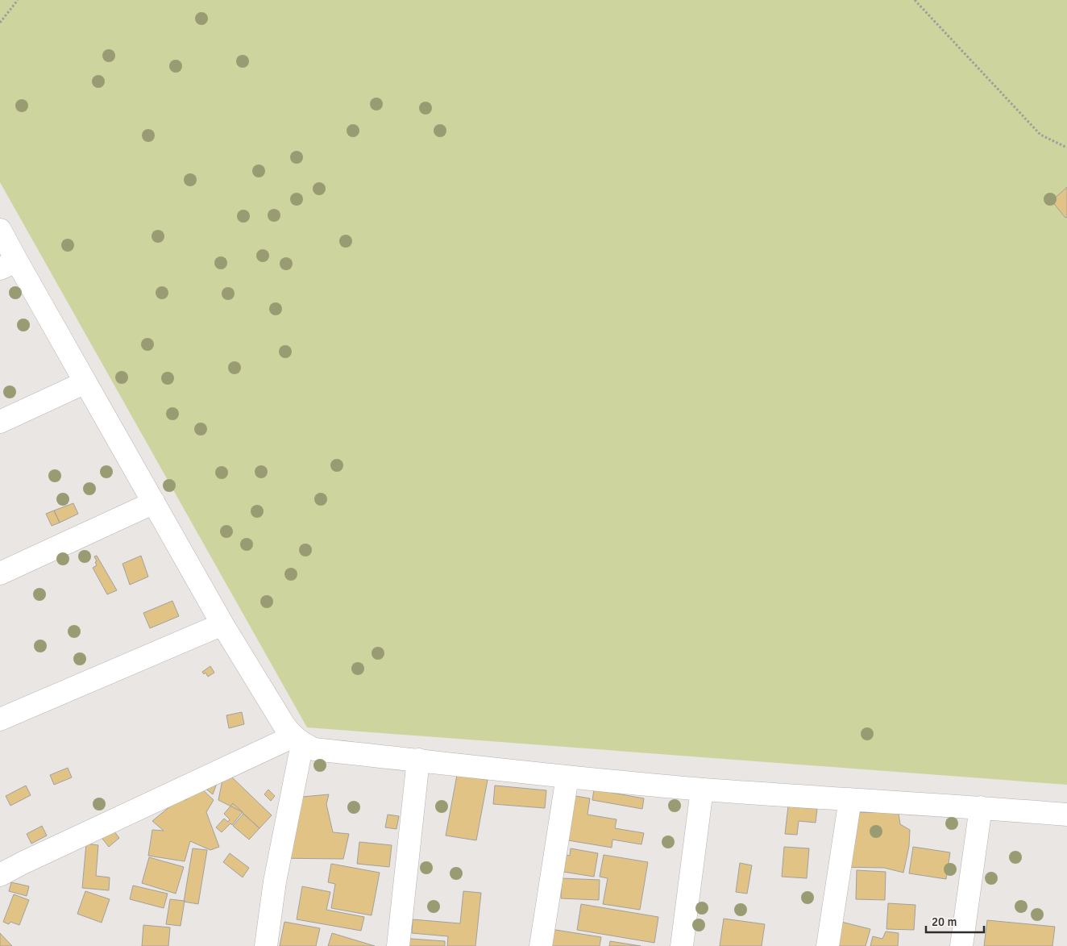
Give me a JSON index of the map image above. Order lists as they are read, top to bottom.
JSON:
{
  "scale_bar": "20 m"
}
